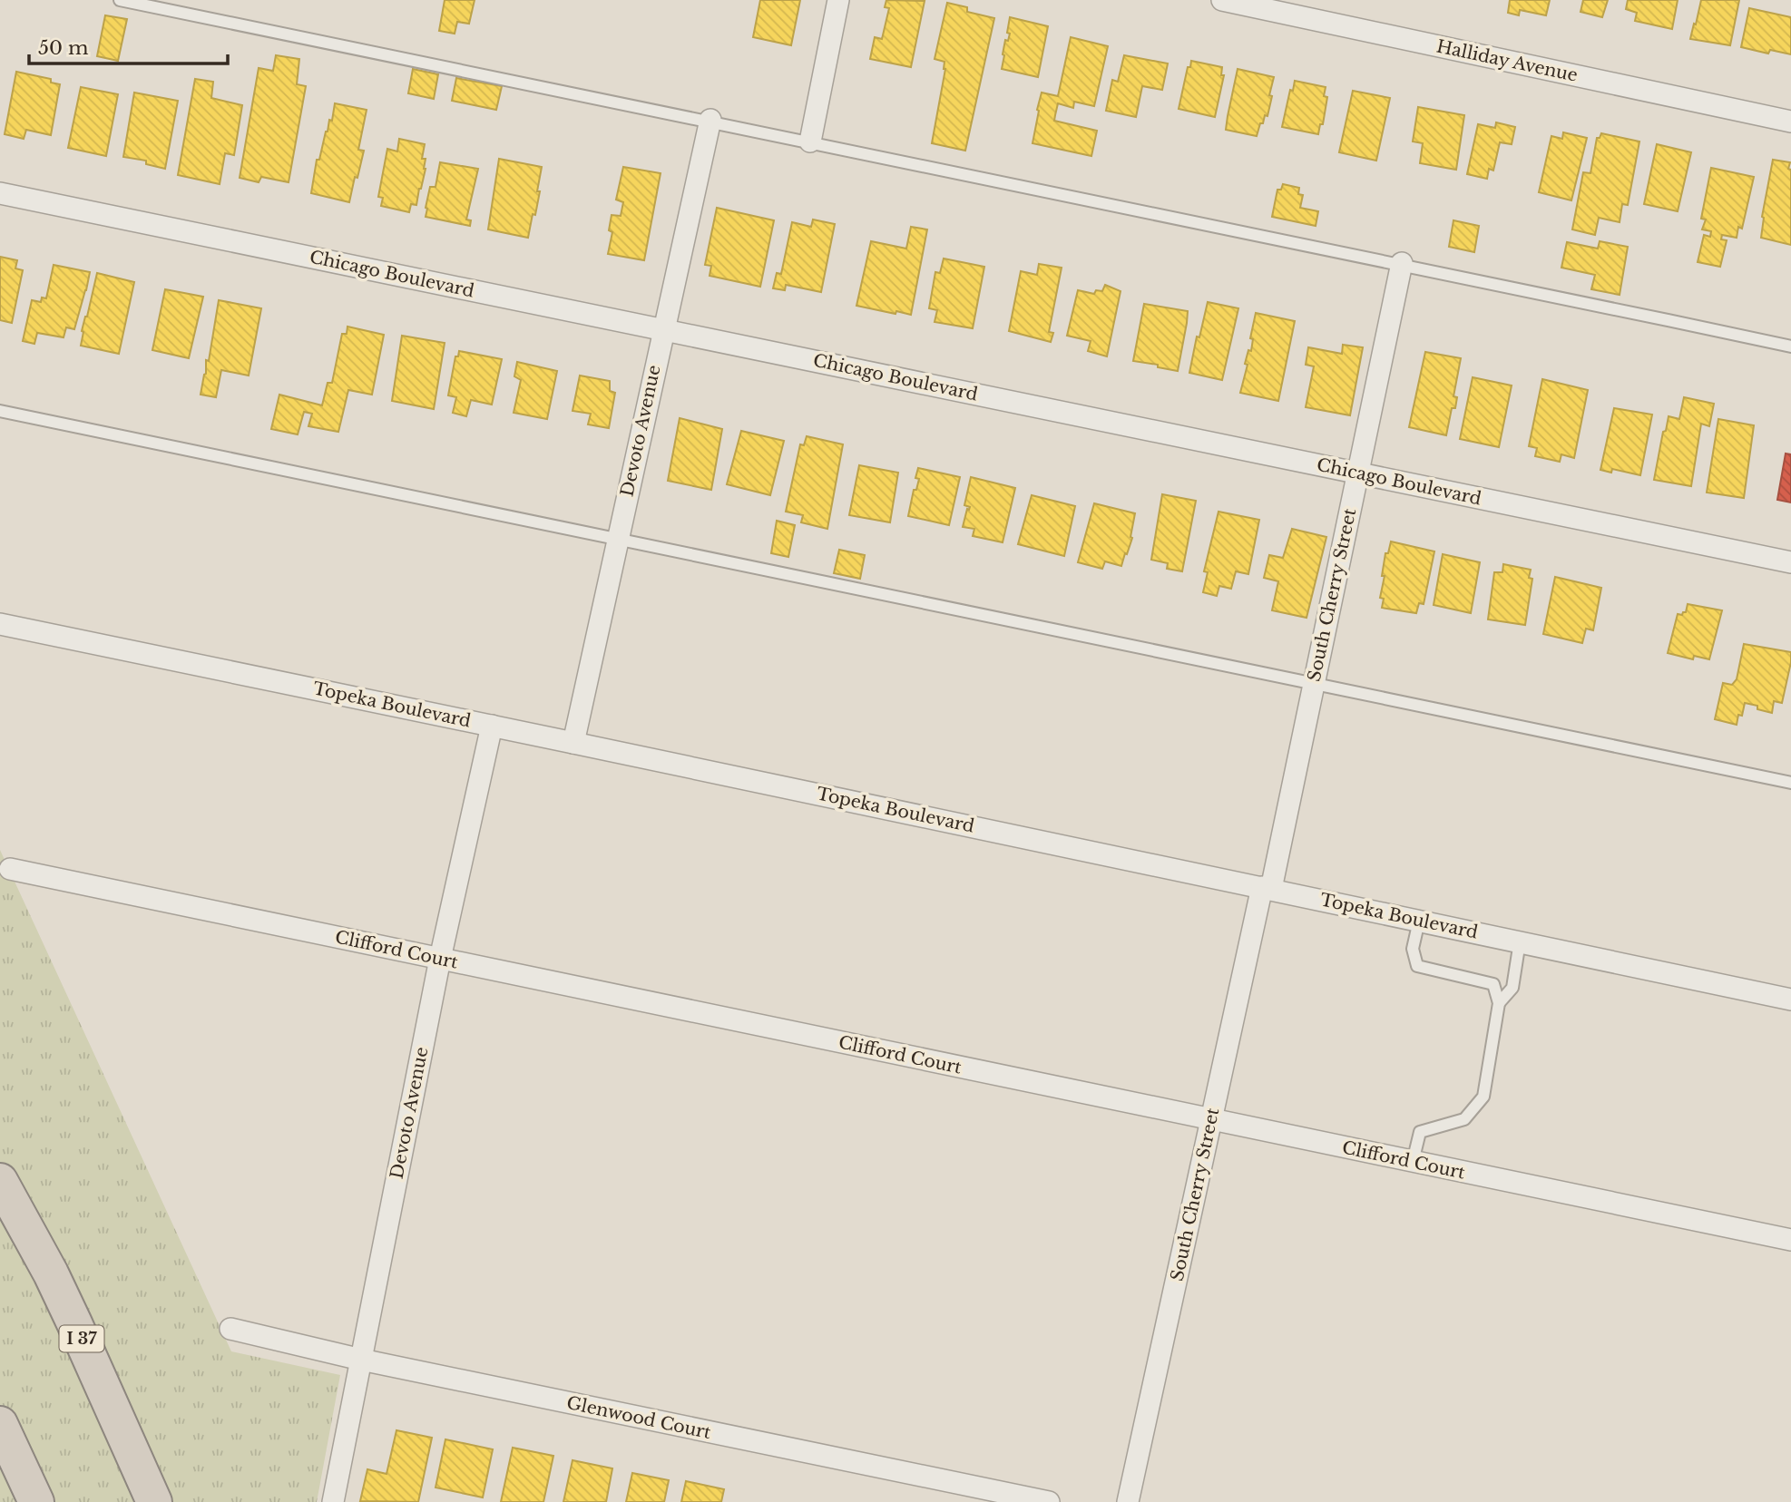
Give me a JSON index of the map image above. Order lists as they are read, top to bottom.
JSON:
{
  "streets": {
    "highway": ["I 37"],
    "street": [
      "Halliday Avenue",
      "Chicago Boulevard",
      "Devoto Avenue",
      "South Cherry Street",
      "Topeka Boulevard",
      "Clifford Court",
      "Glenwood Court"
    ]
  },
  "crossings": [
    ["Chicago Boulevard", "Devoto Avenue"],
    ["Chicago Boulevard", "South Cherry Street"],
    ["Devoto Avenue", "Topeka Boulevard"],
    ["Devoto Avenue", "Clifford Court"],
    ["Devoto Avenue", "Glenwood Court"],
    ["South Cherry Street", "Topeka Boulevard"],
    ["South Cherry Street", "Clifford Court"]
  ],
  "scale_bar": "50 m"
}
